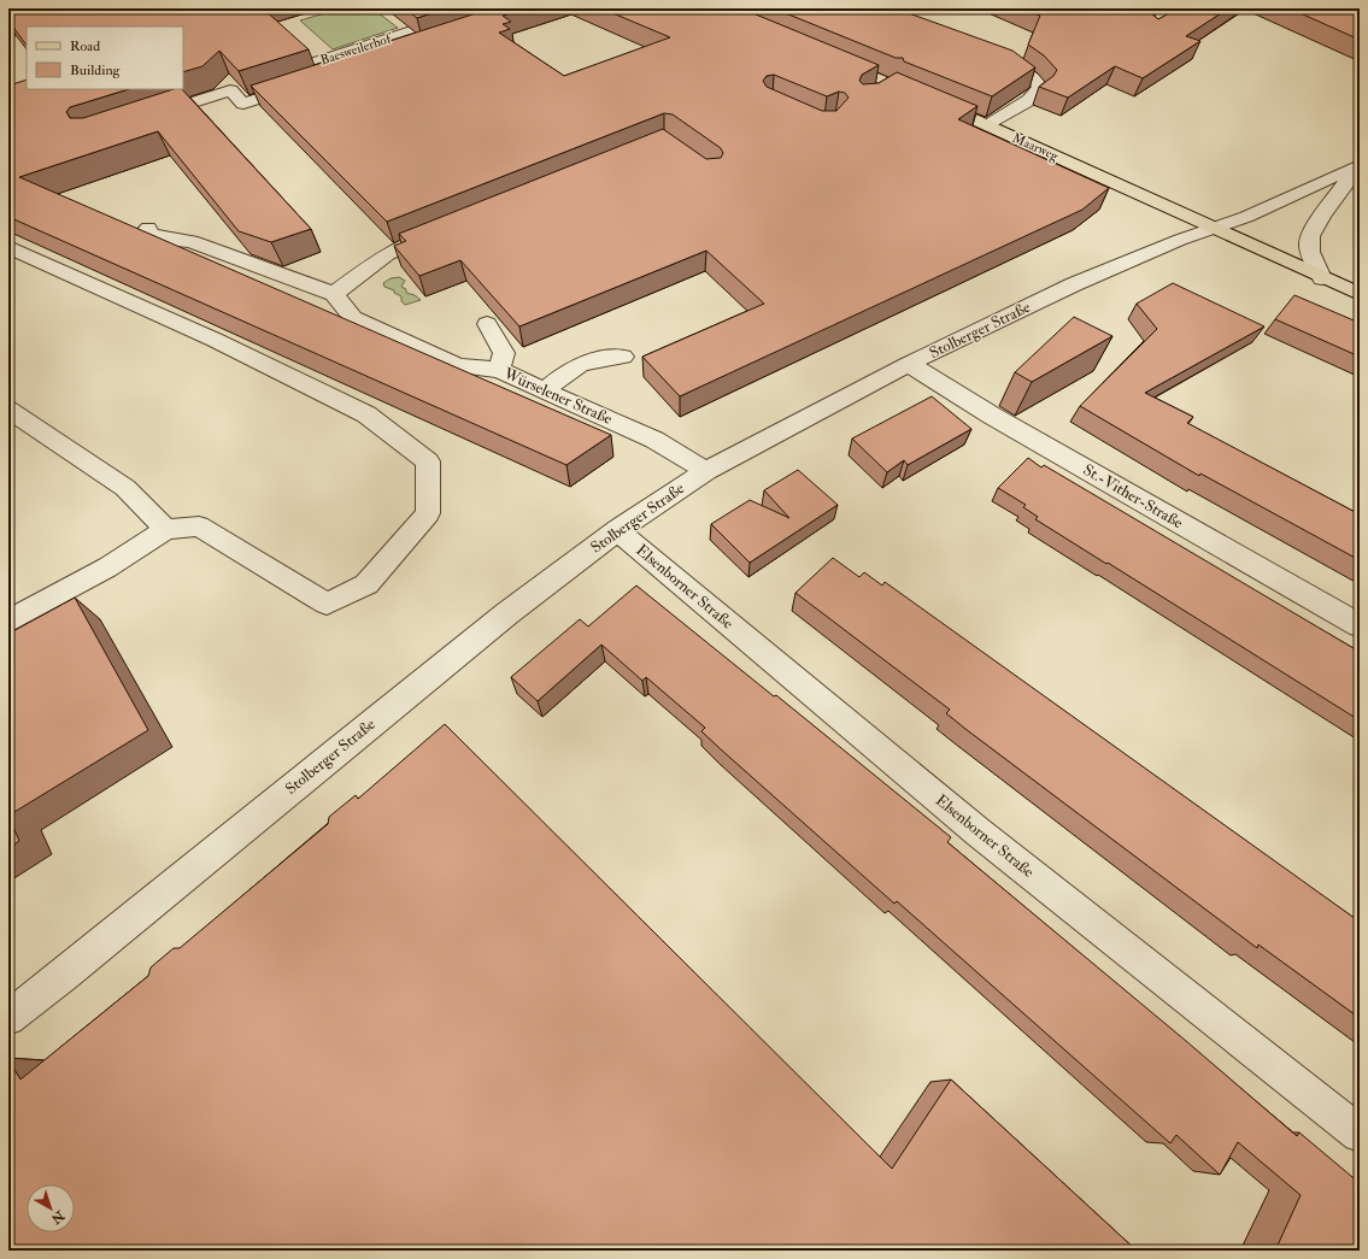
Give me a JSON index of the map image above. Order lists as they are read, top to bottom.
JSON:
{
  "streets": {
    "main road": ["Maarweg"],
    "street": [
      "Baesweilerhof",
      "Stolberger Straße",
      "Würselener Straße",
      "St.-Vither-Straße",
      "Elsenborner Straße"
    ]
  },
  "crossings": [
    ["Maarweg", "Stolberger Straße"],
    ["Stolberger Straße", "Würselener Straße"],
    ["Stolberger Straße", "St.-Vither-Straße"],
    ["Stolberger Straße", "Elsenborner Straße"]
  ],
  "legend": ["Road", "Building"],
  "north": "bottom right"
}
